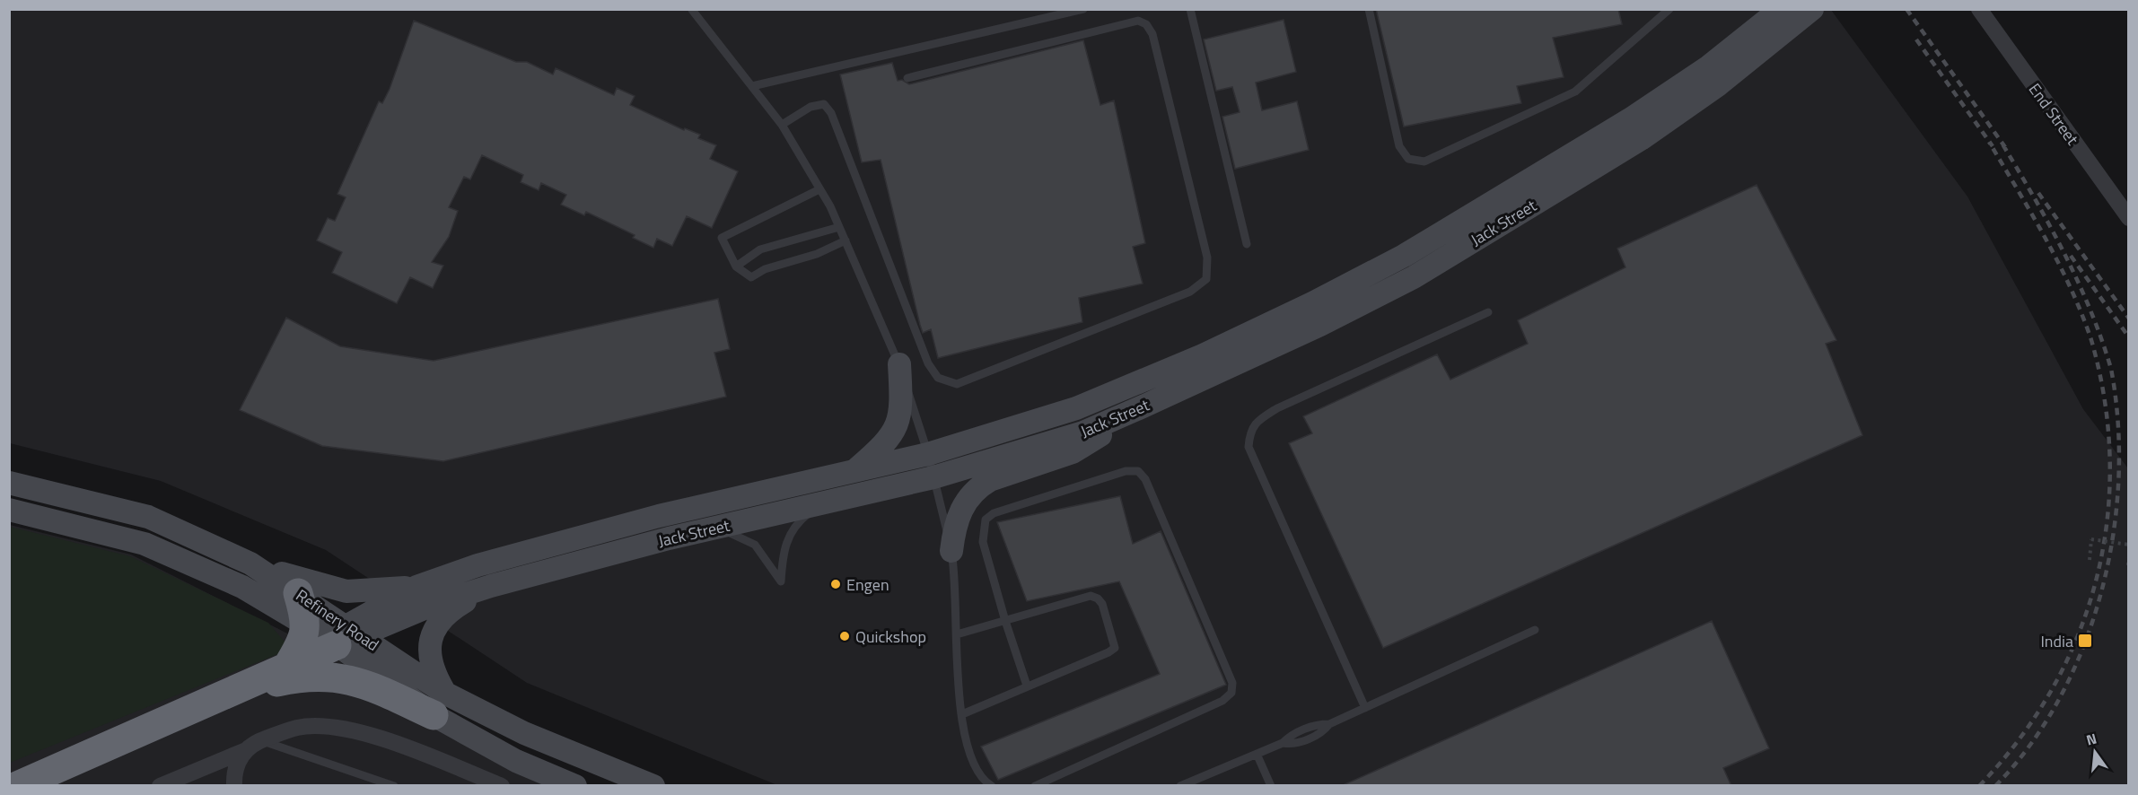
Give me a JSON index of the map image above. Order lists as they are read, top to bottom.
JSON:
{
  "streets": {
    "main road": ["Jack Street", "Refinery Road"],
    "street": ["End Street"]
  },
  "crossings": [
    ["Jack Street", "Refinery Road"]
  ],
  "places": {
    "other": ["Engen", "Quickshop"],
    "transit": ["India"]
  },
  "north": "top"
}
